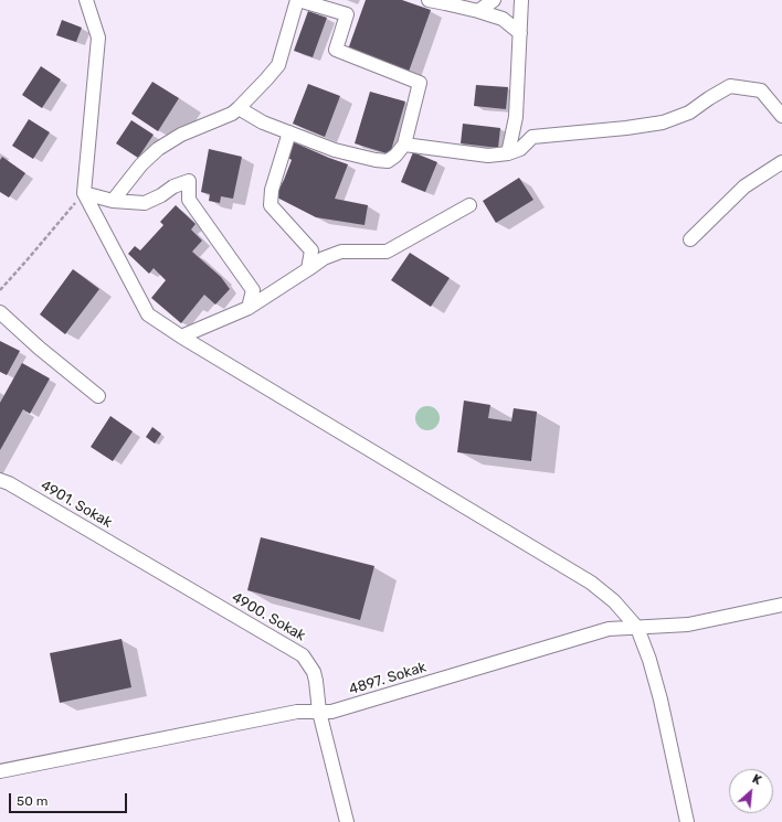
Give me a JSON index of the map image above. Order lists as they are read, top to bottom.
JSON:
{
  "streets": {
    "street": ["4901. Sokak", "4900. Sokak", "4897. Sokak"]
  },
  "crossings": [
    ["4901. Sokak", "4900. Sokak"],
    ["4900. Sokak", "4897. Sokak"]
  ],
  "scale_bar": "50 m",
  "north": "top right"
}
